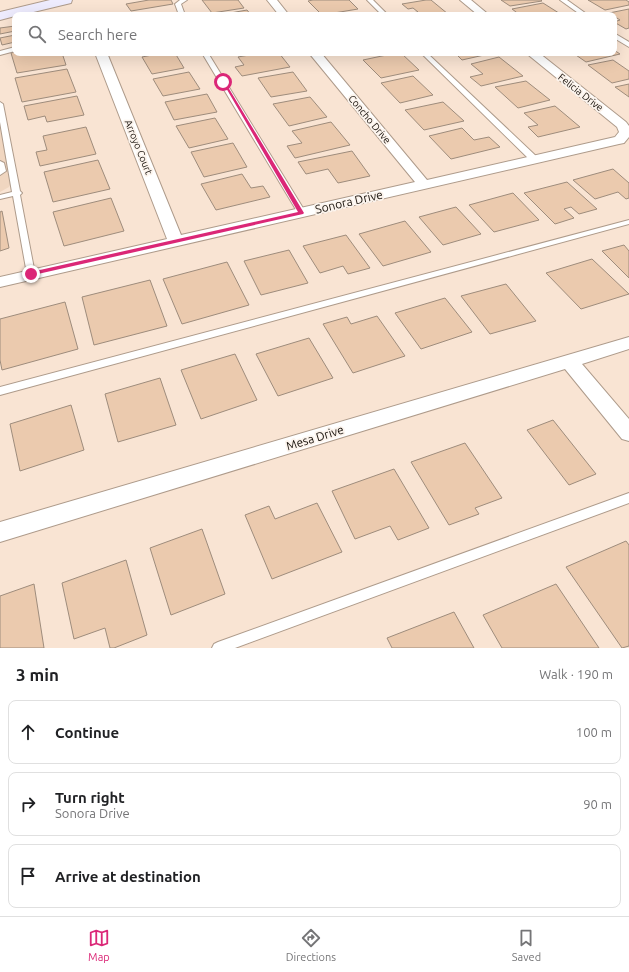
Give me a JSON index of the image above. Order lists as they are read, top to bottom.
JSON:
{
  "streets": {
    "street": [
      "Felicia Drive",
      "Concho Drive",
      "Arroyo Court",
      "Sonora Drive",
      "Mesa Drive"
    ]
  },
  "crossings": [
    ["Felicia Drive", "Sonora Drive"],
    ["Concho Drive", "Sonora Drive"],
    ["Arroyo Court", "Sonora Drive"]
  ],
  "page": {
    "search": "Search here",
    "heading": ["3 min", "Walk · 190 m"],
    "list": [
      ["Continue", "100 m"],
      ["Turn right", "Sonora Drive", "90 m"],
      "Arrive at destination"
    ],
    "nav": ["Map", "Directions", "Saved"]
  }
}
